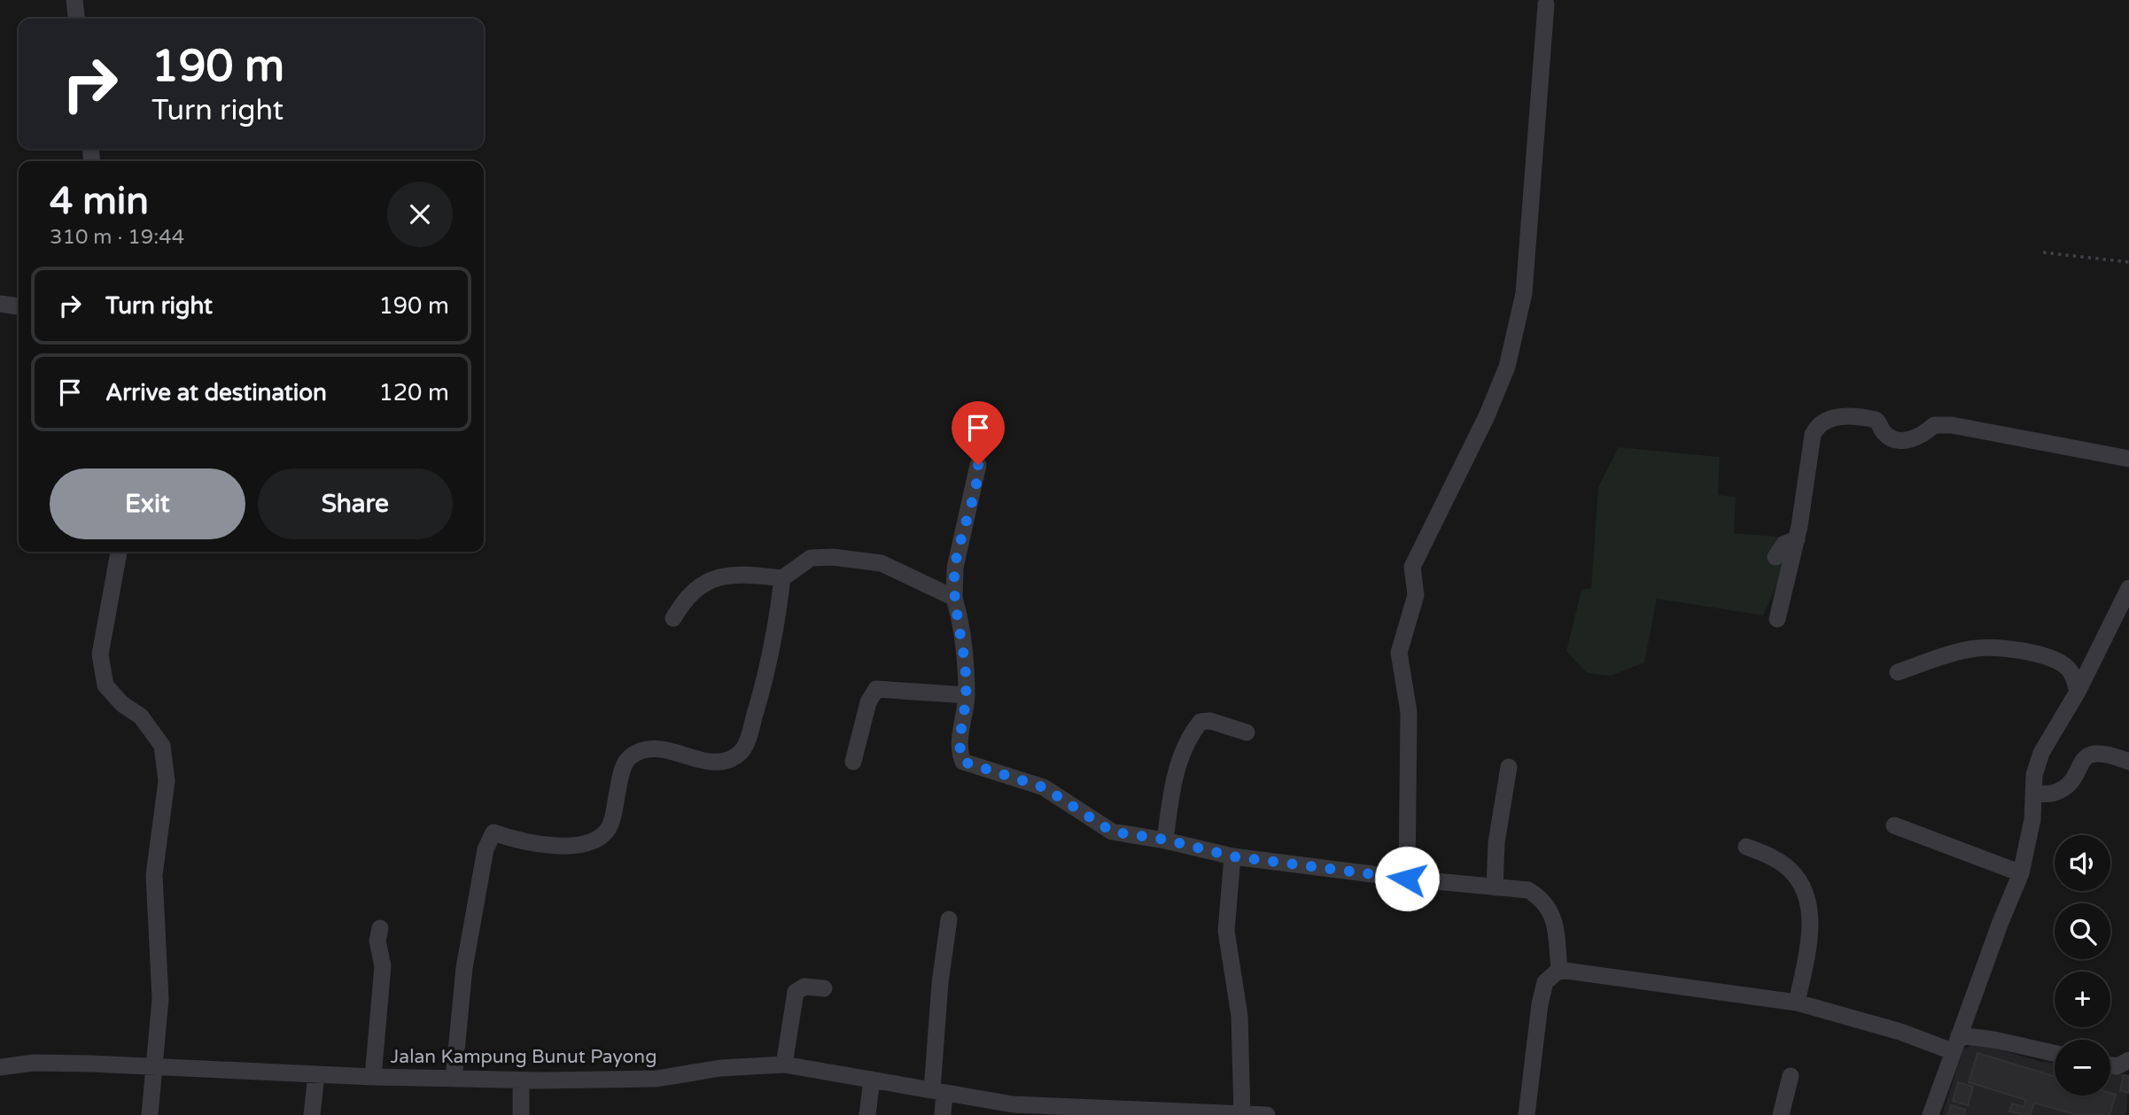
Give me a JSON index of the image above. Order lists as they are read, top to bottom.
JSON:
{
  "streets": {
    "street": ["Jalan Kampung Bunut Payong"]
  },
  "page": {
    "turn": ["190 m", "Turn right"],
    "heading": ["4 min", "310 m · 19:44"],
    "list": [
      {
        "name": "Turn right",
        "value": "190 m"
      },
      {
        "name": "Arrive at destination",
        "value": "120 m"
      }
    ],
    "buttons": ["Exit", "Share"],
    "map_buttons": ["+", "−"]
  }
}
